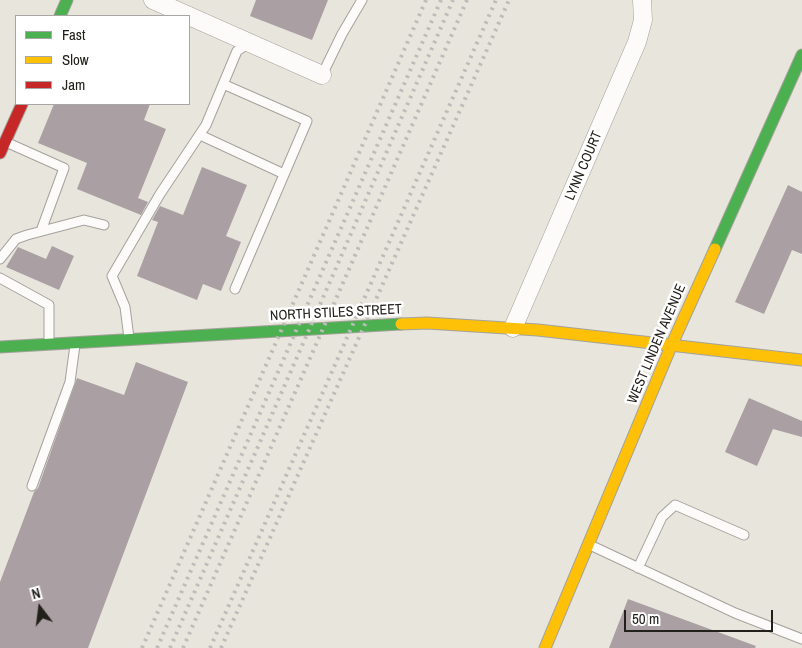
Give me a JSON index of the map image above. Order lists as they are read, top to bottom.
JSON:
{
  "streets": {
    "main road": ["NORTH STILES STREET", "WEST LINDEN AVENUE"],
    "street": ["LYNN COURT"]
  },
  "crossings": [
    ["LYNN COURT", "NORTH STILES STREET"],
    ["NORTH STILES STREET", "WEST LINDEN AVENUE"]
  ],
  "legend": ["Fast", "Slow", "Jam"],
  "scale_bar": "50 m",
  "north": "top"
}
